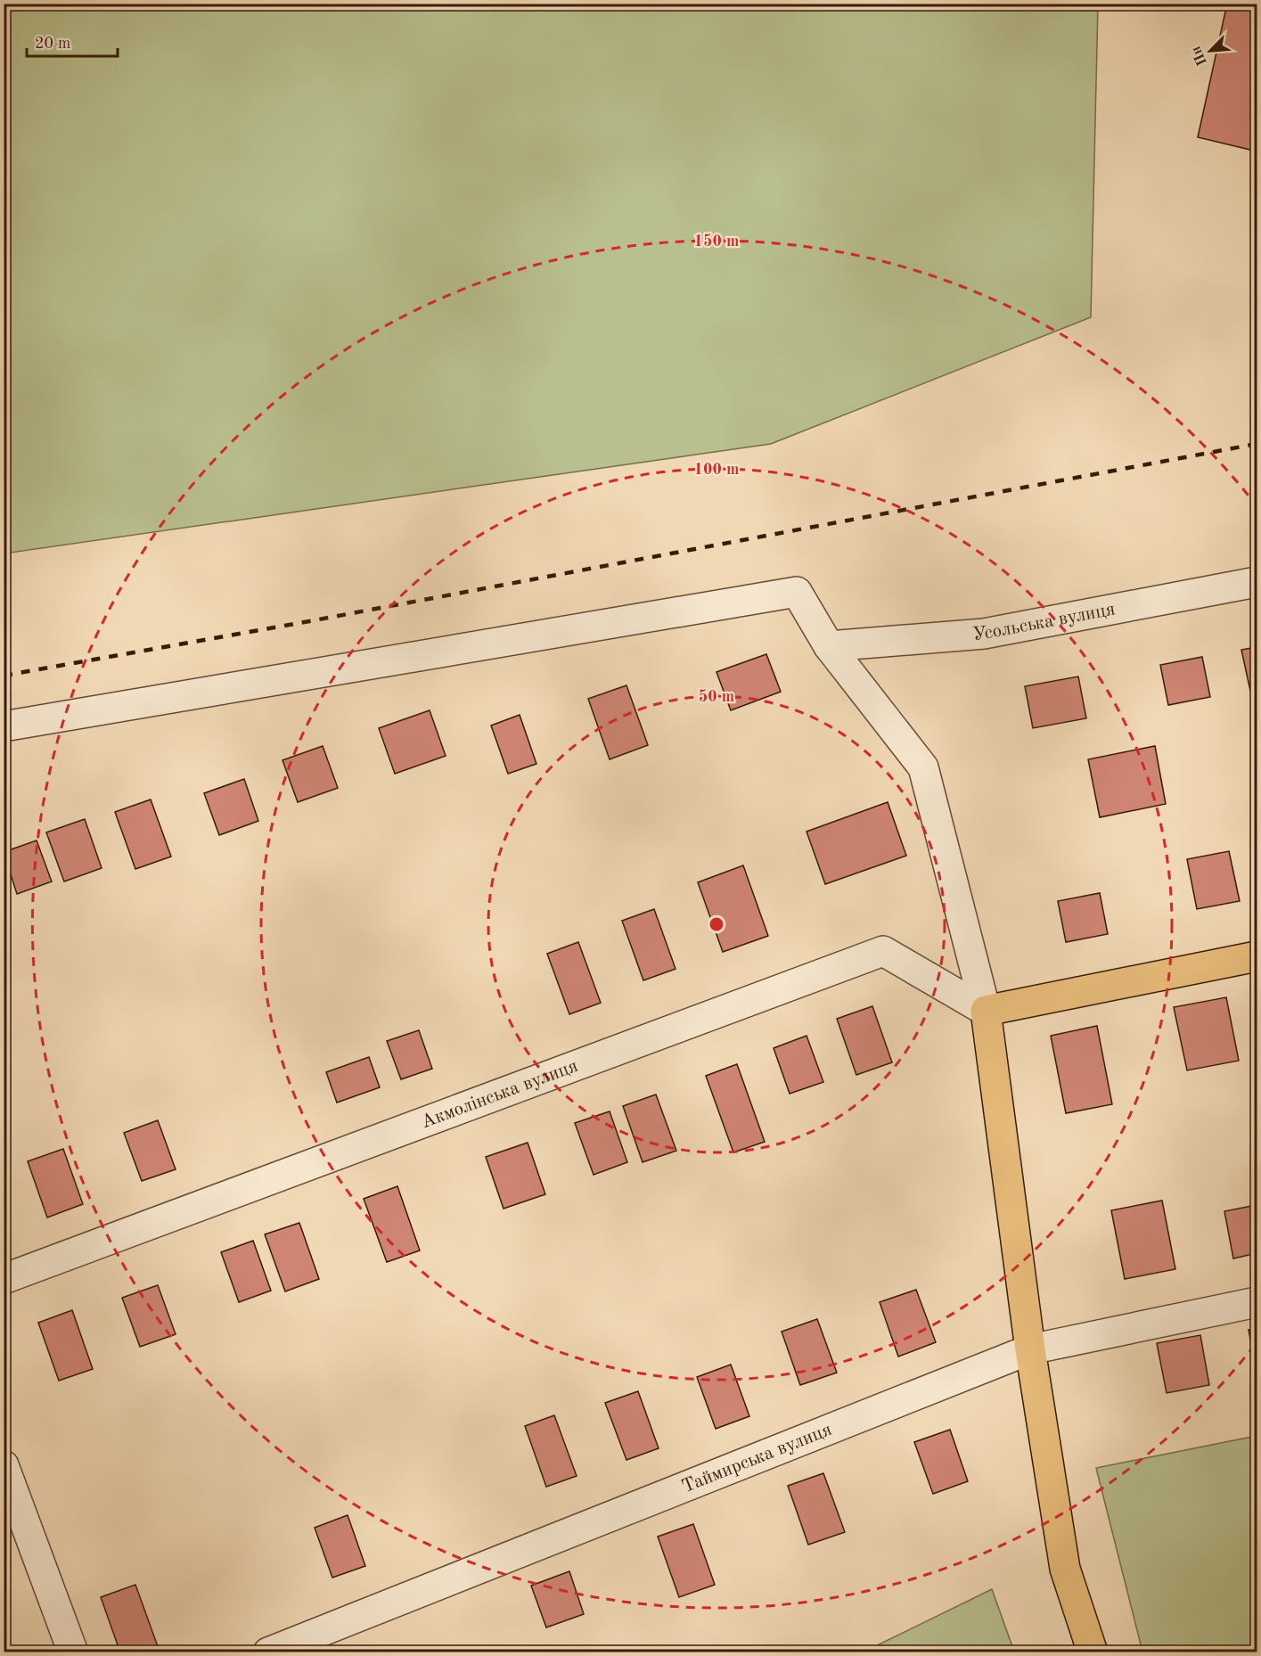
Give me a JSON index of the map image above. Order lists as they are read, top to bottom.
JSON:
{
  "streets": {
    "street": ["Усольська вулиця", "Акмолiнська вулиця", "Таймирська вулиця"]
  },
  "scale_bar": "20 m",
  "north": "bottom left",
  "rings": ["150 m", "100 m", "50 m"]
}
